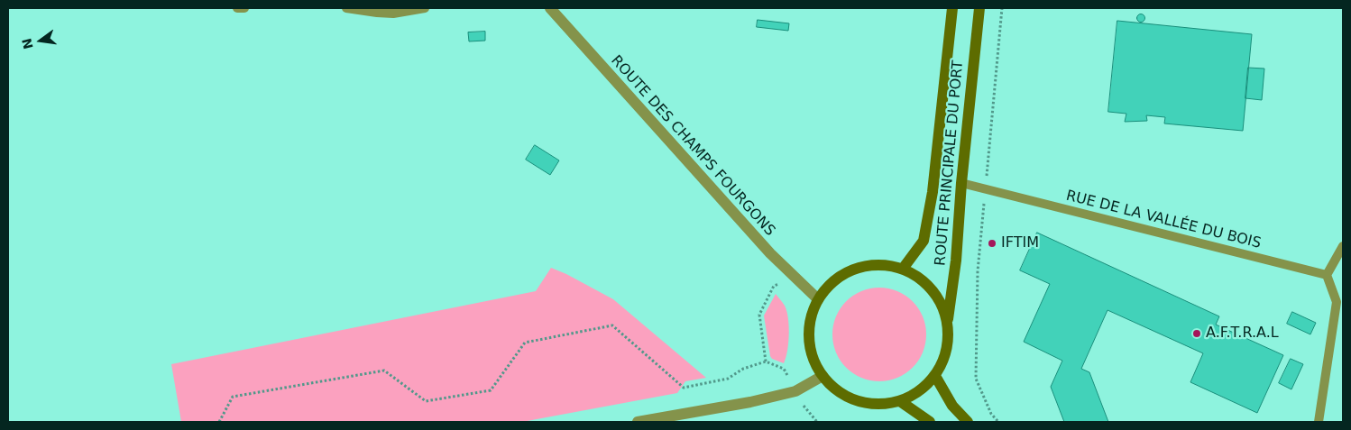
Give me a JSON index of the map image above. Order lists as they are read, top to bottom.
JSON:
{
  "streets": {
    "main road": ["ROUTE PRINCIPALE DU PORT"],
    "street": ["ROUTE DES CHAMPS FOURGONS"],
    "lane": ["RUE DE LA VALLÉE DU BOIS"]
  },
  "crossings": [
    ["ROUTE DES CHAMPS FOURGONS", "ROUTE PRINCIPALE DU PORT"],
    ["ROUTE PRINCIPALE DU PORT", "RUE DE LA VALLÉE DU BOIS"]
  ],
  "places": ["IFTIM", "A.F.T.R.A.L"],
  "north": "left"
}
